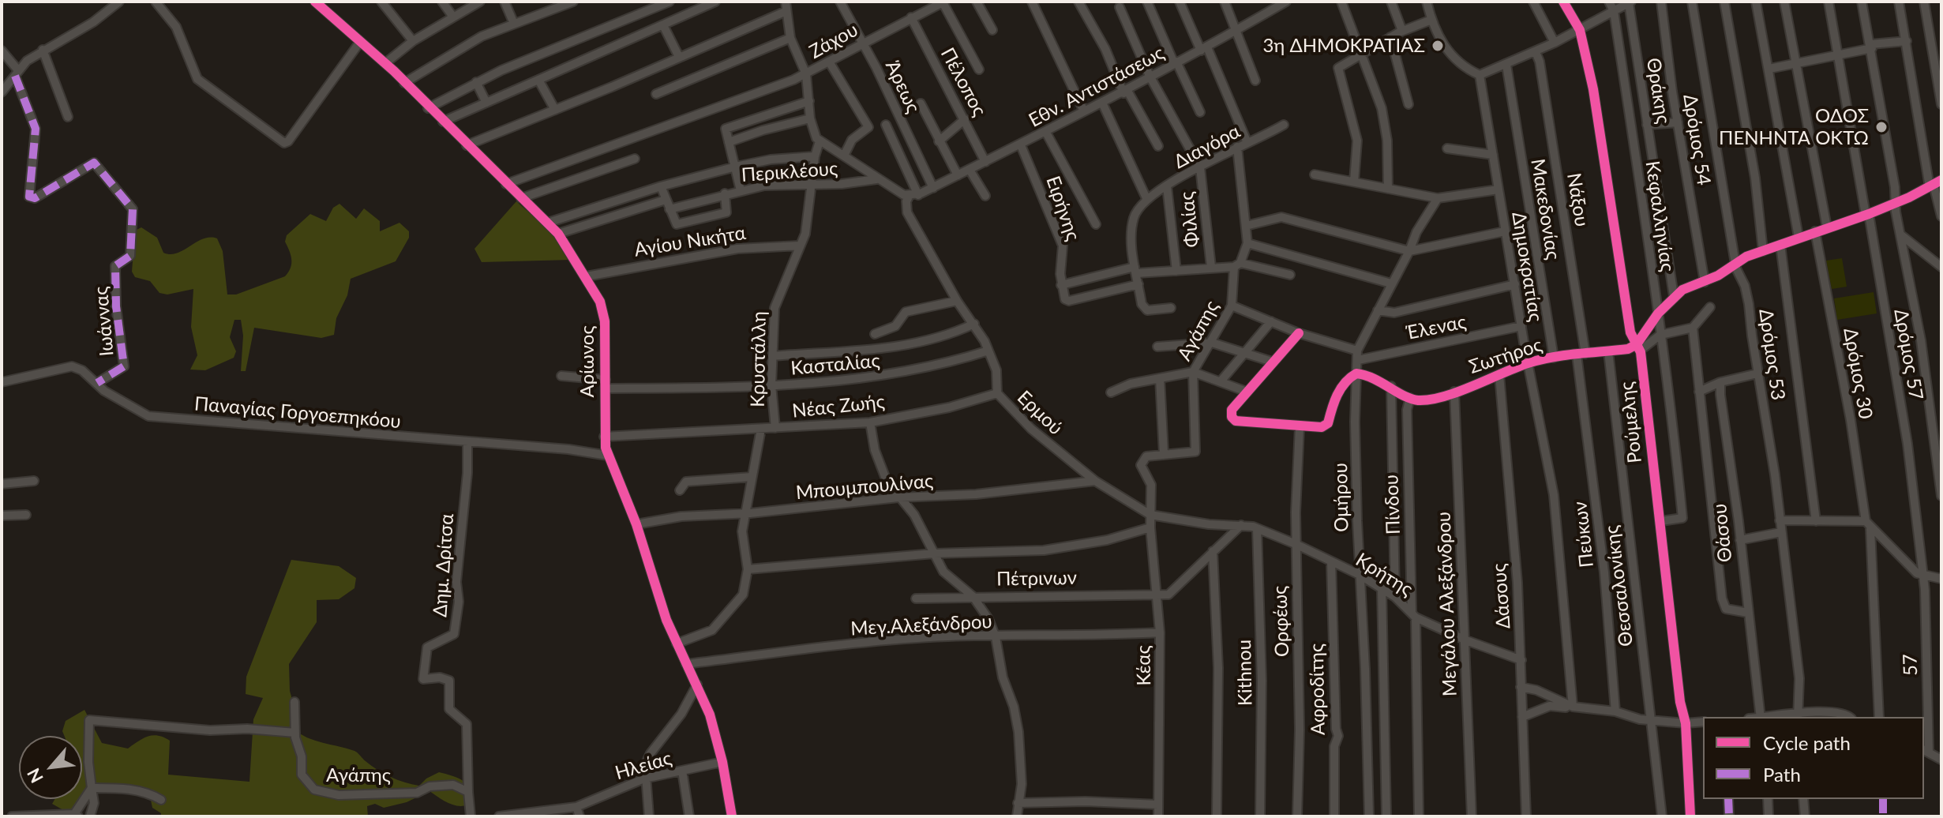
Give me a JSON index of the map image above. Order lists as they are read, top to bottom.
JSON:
{
  "streets": {
    "street": [
      "Ζάχου",
      "Πέλοπος",
      "Άρεως",
      "Εθν. Αντιστάσεως",
      "Θράκης",
      "Δρόμος 54",
      "Διαγόρα",
      "Περικλέους",
      "Νάξου",
      "Ειρήνης",
      "Μακεδονίας",
      "Κεφαλληνίας",
      "Φιλίας",
      "Αγίου Νικήτα",
      "Δημοκρατίας",
      "Ιωάννας",
      "Έλενας",
      "Αγάπης",
      "Δρόμος 53",
      "Δρόμος 57",
      "Σωτήρος",
      "Κρυστάλλη",
      "Αρίωνος",
      "Κασταλίας",
      "Δρόμος 30",
      "Νέας Ζωής",
      "Παναγίας Γοργοεπηκόου",
      "Ερμού",
      "Ρούμελης",
      "Μπουμπουλίνας",
      "Ομήρου",
      "Πίνδου",
      "Θάσου",
      "Πεύκων",
      "Δημ. Δρίτσα",
      "Κρήτης",
      "Πέτρινων",
      "Θεσσαλονίκης",
      "Δάσους",
      "Μεγάλου Αλεξάνδρου",
      "Ορφέως",
      "Μεγ.Αλεξάνδρου",
      "57",
      "Κέας",
      "Κithnou",
      "Αφροδίτης",
      "Ηλείας"
    ]
  },
  "crossings": [
    ["Ζάχου", "Πέλοπος"],
    ["Ζάχου", "Άρεως"],
    ["Ζάχου", "Αρίωνος"],
    ["Πέλοπος", "Εθν. Αντιστάσεως"],
    ["Άρεως", "Εθν. Αντιστάσεως"],
    ["Εθν. Αντιστάσεως", "Ειρήνης"],
    ["Διαγόρα", "Φιλίας"],
    ["Διαγόρα", "Αγάπης"],
    ["Περικλέους", "Κρυστάλλη"],
    ["Νάξου", "Σωτήρος"],
    ["Νάξου", "Πεύκων"],
    ["Μακεδονίας", "Σωτήρος"],
    ["Κεφαλληνίας", "Ρούμελης"],
    ["Αγίου Νικήτα", "Κρυστάλλη"],
    ["Αγίου Νικήτα", "Αρίωνος"],
    ["Δημοκρατίας", "Έλενας"],
    ["Δημοκρατίας", "Σωτήρος"],
    ["Ιωάννας", "Παναγίας Γοργοεπηκόου"],
    ["Έλενας", "Ομήρου"],
    ["Αγάπης", "Δημ. Δρίτσα"],
    ["Αγάπης", "Κέας"],
    ["Δρόμος 57", "57"],
    ["Σωτήρος", "Ρούμελης"],
    ["Σωτήρος", "Πίνδου"],
    ["Σωτήρος", "Πεύκων"],
    ["Σωτήρος", "Θεσσαλονίκης"],
    ["Σωτήρος", "Δάσους"],
    ["Σωτήρος", "Μεγάλου Αλεξάνδρου"],
    ["Κρυστάλλη", "Αρίωνος"],
    ["Κρυστάλλη", "Κασταλίας"],
    ["Κρυστάλλη", "Νέας Ζωής"],
    ["Κρυστάλλη", "Μπουμπουλίνας"],
    ["Αρίωνος", "Κασταλίας"],
    ["Αρίωνος", "Νέας Ζωής"],
    ["Αρίωνος", "Παναγίας Γοργοεπηκόου"],
    ["Αρίωνος", "Μπουμπουλίνας"],
    ["Αρίωνος", "Μεγ.Αλεξάνδρου"],
    ["Αρίωνος", "Ηλείας"],
    ["Κασταλίας", "Ερμού"],
    ["Νέας Ζωής", "Ερμού"],
    ["Παναγίας Γοργοεπηκόου", "Δημ. Δρίτσα"],
    ["Ερμού", "Μπουμπουλίνας"],
    ["Ερμού", "Κρήτης"],
    ["Ερμού", "Κέας"],
    ["Ομήρου", "Κρήτης"],
    ["Πίνδου", "Κρήτης"],
    ["Κρήτης", "Δάσους"],
    ["Κρήτης", "Μεγάλου Αλεξάνδρου"],
    ["Κρήτης", "Ορφέως"],
    ["Κρήτης", "Κέας"],
    ["Κρήτης", "Κithnou"],
    ["Κρήτης", "Αφροδίτης"],
    ["Πέτρινων", "Κέας"],
    ["Μεγ.Αλεξάνδρου", "Κέας"]
  ],
  "places": ["3η ΔΗΜΟΚΡΑΤΙΑΣ", "ΟΔΟΣ ΠΕΝΗΝΤΑ ΟΚΤΩ"],
  "legend": ["Cycle path", "Path"],
  "north": "bottom left"
}
